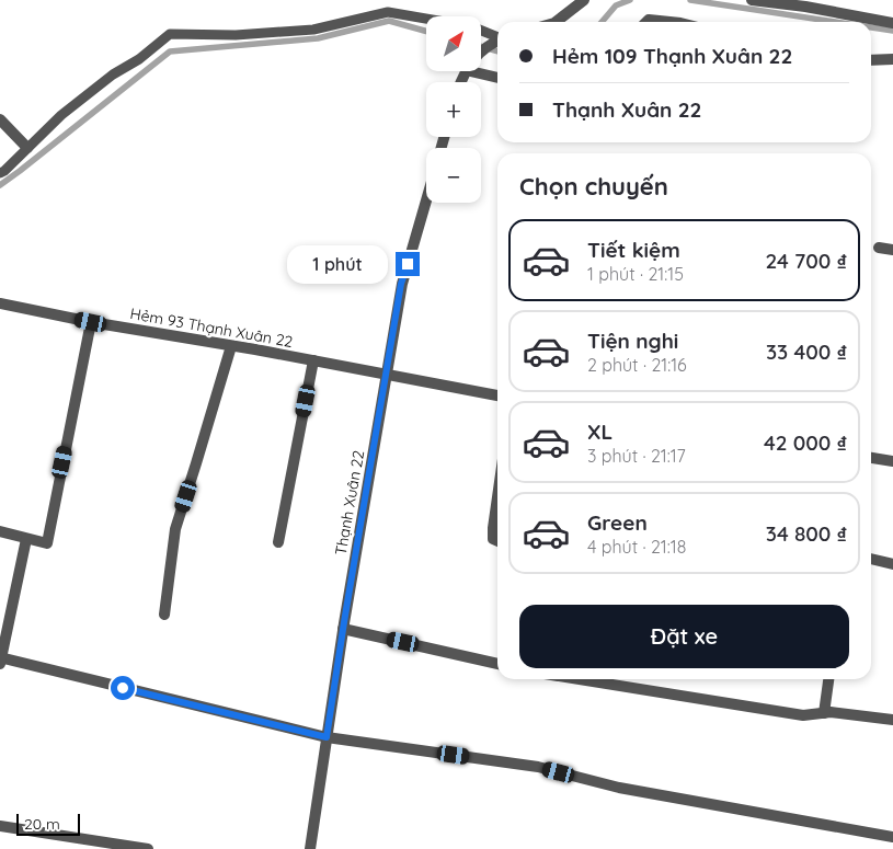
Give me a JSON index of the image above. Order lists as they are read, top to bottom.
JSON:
{
  "streets": {
    "street": ["Hẻm 93 Thạnh Xuân 22", "Thạnh Xuân 22"]
  },
  "crossings": [
    ["Hẻm 93 Thạnh Xuân 22", "Thạnh Xuân 22"]
  ],
  "scale_bar": "20 m",
  "north": "top right",
  "page": {
    "map_buttons": ["+", "−"],
    "banner": ["Hẻm 109 Thạnh Xuân 22", "Thạnh Xuân 22"],
    "heading": "Chọn chuyến",
    "list": [
      {
        "name": "Tiết kiệm",
        "note": "1 phút · 21:15",
        "value": "24 700 ₫"
      },
      {
        "name": "Tiện nghi",
        "note": "2 phút · 21:16",
        "value": "33 400 ₫"
      },
      {
        "name": "XL",
        "note": "3 phút · 21:17",
        "value": "42 000 ₫"
      },
      {
        "name": "Green",
        "note": "4 phút · 21:18",
        "value": "34 800 ₫"
      }
    ],
    "bubble": "1 phút",
    "buttons": "Đặt xe",
    "scale": "20 m"
  }
}
